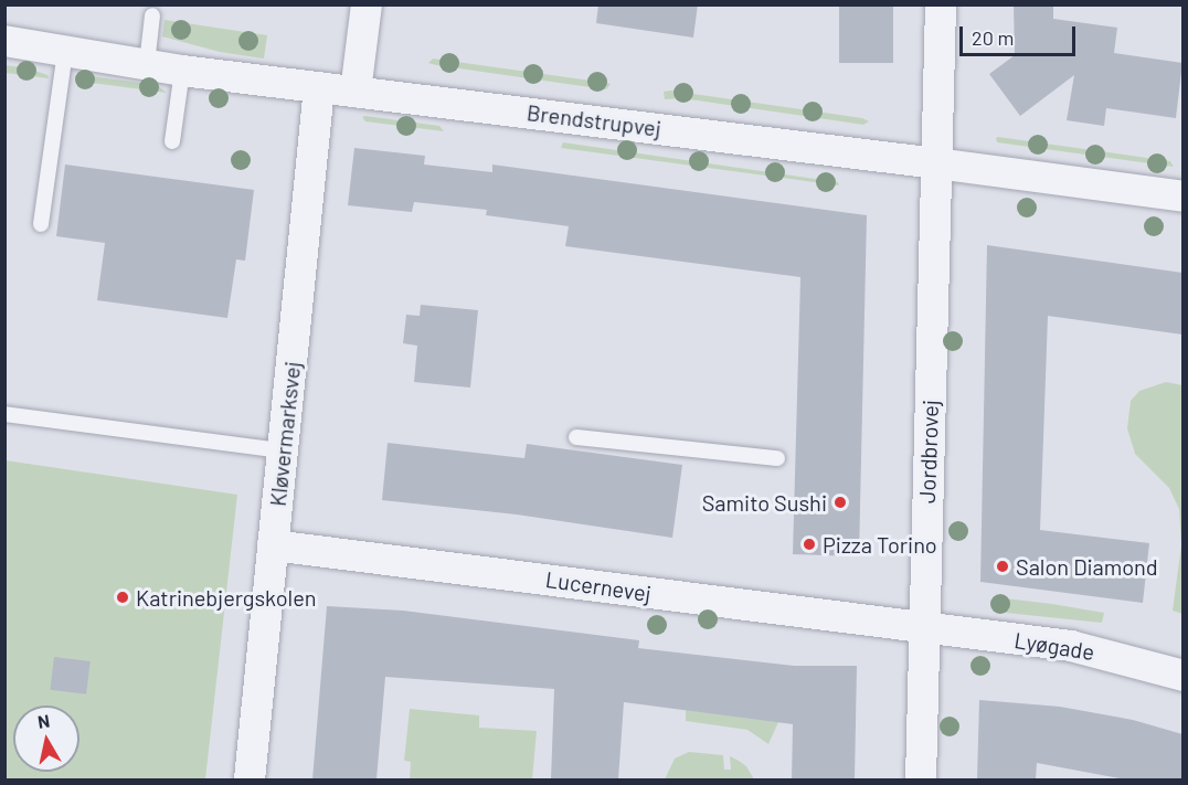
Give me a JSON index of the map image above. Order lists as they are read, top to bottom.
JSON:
{
  "streets": {
    "street": [
      "Brendstrupvej",
      "Kløvermarksvej",
      "Jordbrovej",
      "Lucernevej",
      "Lyøgade"
    ]
  },
  "crossings": [
    ["Brendstrupvej", "Kløvermarksvej"],
    ["Brendstrupvej", "Jordbrovej"],
    ["Kløvermarksvej", "Lucernevej"],
    ["Jordbrovej", "Lucernevej"],
    ["Jordbrovej", "Lyøgade"],
    ["Lucernevej", "Lyøgade"]
  ],
  "places": [
    "Samito Sushi",
    "Pizza Torino",
    "Salon Diamond",
    "Katrinebjergskolen"
  ],
  "scale_bar": "20 m",
  "north": "top"
}
